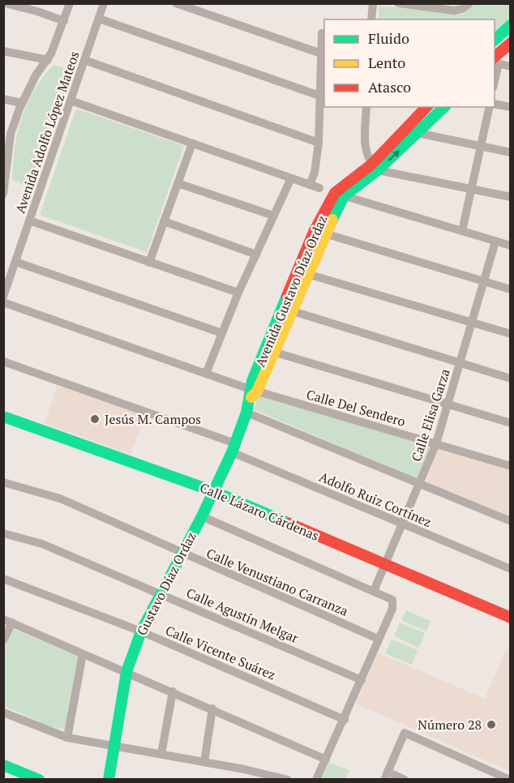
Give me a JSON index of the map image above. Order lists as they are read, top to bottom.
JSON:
{
  "streets": {
    "street": [
      "Avenida Adolfo López Mateos",
      "Avenida Gustavo Díaz Ordaz",
      "Calle Del Sendero",
      "Calle Elisa Garza",
      "Adolfo Ruiz Cortínez",
      "Calle Lázaro Cárdenas",
      "Calle Venustiano Carranza",
      "Gustavo Díaz Ordaz",
      "Calle Agustín Melgar",
      "Calle Vicente Suárez"
    ]
  },
  "crossings": [
    ["Avenida Gustavo Díaz Ordaz", "Calle Del Sendero"],
    ["Avenida Gustavo Díaz Ordaz", "Gustavo Díaz Ordaz"],
    ["Calle Del Sendero", "Calle Elisa Garza"],
    ["Calle Del Sendero", "Gustavo Díaz Ordaz"],
    ["Calle Elisa Garza", "Adolfo Ruiz Cortínez"],
    ["Calle Elisa Garza", "Calle Lázaro Cárdenas"],
    ["Adolfo Ruiz Cortínez", "Gustavo Díaz Ordaz"],
    ["Calle Lázaro Cárdenas", "Gustavo Díaz Ordaz"],
    ["Calle Venustiano Carranza", "Gustavo Díaz Ordaz"],
    ["Gustavo Díaz Ordaz", "Calle Agustín Melgar"],
    ["Gustavo Díaz Ordaz", "Calle Vicente Suárez"]
  ],
  "places": ["Jesús M. Campos", "Número 28"],
  "legend": ["Fluido", "Lento", "Atasco"]
}
